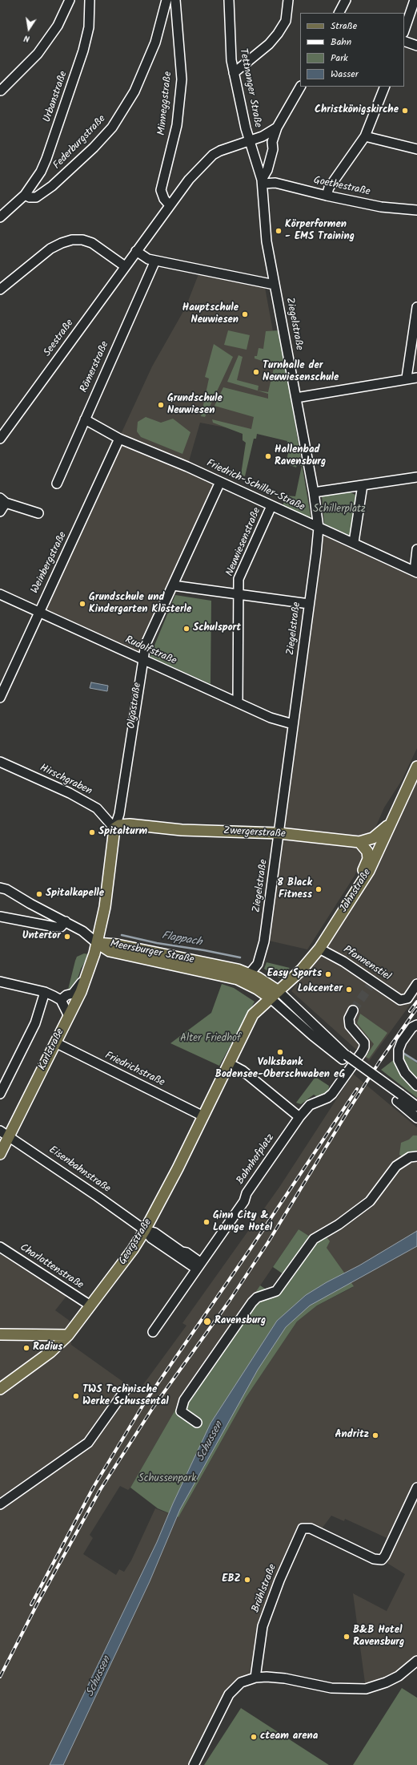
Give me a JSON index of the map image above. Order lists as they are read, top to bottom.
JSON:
{
  "streets": {
    "main road": [
      "Olgastraße",
      "Zwergerstraße",
      "Jahnstraße",
      "Meersburger Straße",
      "Karlstraße",
      "Georgstraße"
    ],
    "street": [
      "Tettnanger Straße",
      "Urbanstraße",
      "Minneggstraße",
      "Federburgstraße",
      "Goethestraße",
      "Ziegelstraße",
      "Seestraße",
      "Römerstraße",
      "Friedrich-Schiller-Straße",
      "Neuwiesenstraße",
      "Weinbergstraße",
      "Rudolfstraße",
      "Hirschgraben",
      "Pfannenstiel",
      "Friedrichstraße",
      "Bahnhofplatz",
      "Eisenbahnstraße",
      "Charlottenstraße",
      "Brühlstraße"
    ]
  },
  "crossings": [
    ["Tettnanger Straße", "Goethestraße"],
    ["Tettnanger Straße", "Ziegelstraße"],
    ["Tettnanger Straße", "Seestraße"],
    ["Urbanstraße", "Federburgstraße"],
    ["Minneggstraße", "Seestraße"],
    ["Goethestraße", "Ziegelstraße"],
    ["Ziegelstraße", "Friedrich-Schiller-Straße"],
    ["Ziegelstraße", "Rudolfstraße"],
    ["Ziegelstraße", "Zwergerstraße"],
    ["Ziegelstraße", "Meersburger Straße"],
    ["Römerstraße", "Friedrich-Schiller-Straße"],
    ["Friedrich-Schiller-Straße", "Neuwiesenstraße"],
    ["Friedrich-Schiller-Straße", "Weinbergstraße"],
    ["Friedrich-Schiller-Straße", "Olgastraße"],
    ["Neuwiesenstraße", "Rudolfstraße"],
    ["Weinbergstraße", "Rudolfstraße"],
    ["Rudolfstraße", "Olgastraße"],
    ["Olgastraße", "Hirschgraben"],
    ["Olgastraße", "Zwergerstraße"],
    ["Olgastraße", "Meersburger Straße"],
    ["Olgastraße", "Karlstraße"],
    ["Hirschgraben", "Zwergerstraße"],
    ["Zwergerstraße", "Jahnstraße"],
    ["Jahnstraße", "Meersburger Straße"],
    ["Jahnstraße", "Pfannenstiel"],
    ["Jahnstraße", "Georgstraße"],
    ["Meersburger Straße", "Karlstraße"],
    ["Meersburger Straße", "Georgstraße"],
    ["Karlstraße", "Friedrichstraße"],
    ["Karlstraße", "Eisenbahnstraße"],
    ["Friedrichstraße", "Georgstraße"],
    ["Bahnhofplatz", "Eisenbahnstraße"],
    ["Eisenbahnstraße", "Georgstraße"],
    ["Georgstraße", "Charlottenstraße"]
  ],
  "water": ["Flappach", "Schussen"],
  "parks": ["Schillerplatz", "Alter Friedhof", "Schussenpark"],
  "places": [
    "Christkönigskirche",
    "Körperformen - EMS Training",
    "Hauptschule Neuwiesen",
    "Turnhalle der Neuwiesenschule",
    "Grundschule Neuwiesen",
    "Hallenbad Ravensburg",
    "Grundschule und Kindergarten Klösterle",
    "Schulsport",
    "Spitalturm",
    "8 Black Fitness",
    "Spitalkapelle",
    "Untertor",
    "Easy Sports",
    "Lokcenter",
    "Volksbank Bodensee-Oberschwaben eG",
    "Ginn City & Lounge Hotel",
    "Ravensburg",
    "Radius",
    "TWS Technische Werke Schussental",
    "Andritz",
    "EBZ",
    "B&B Hotel Ravensburg",
    "cteam arena"
  ],
  "legend": [
    "Straße",
    "Bahn",
    "Park",
    "Wasser"
  ],
  "north": "bottom"
}
